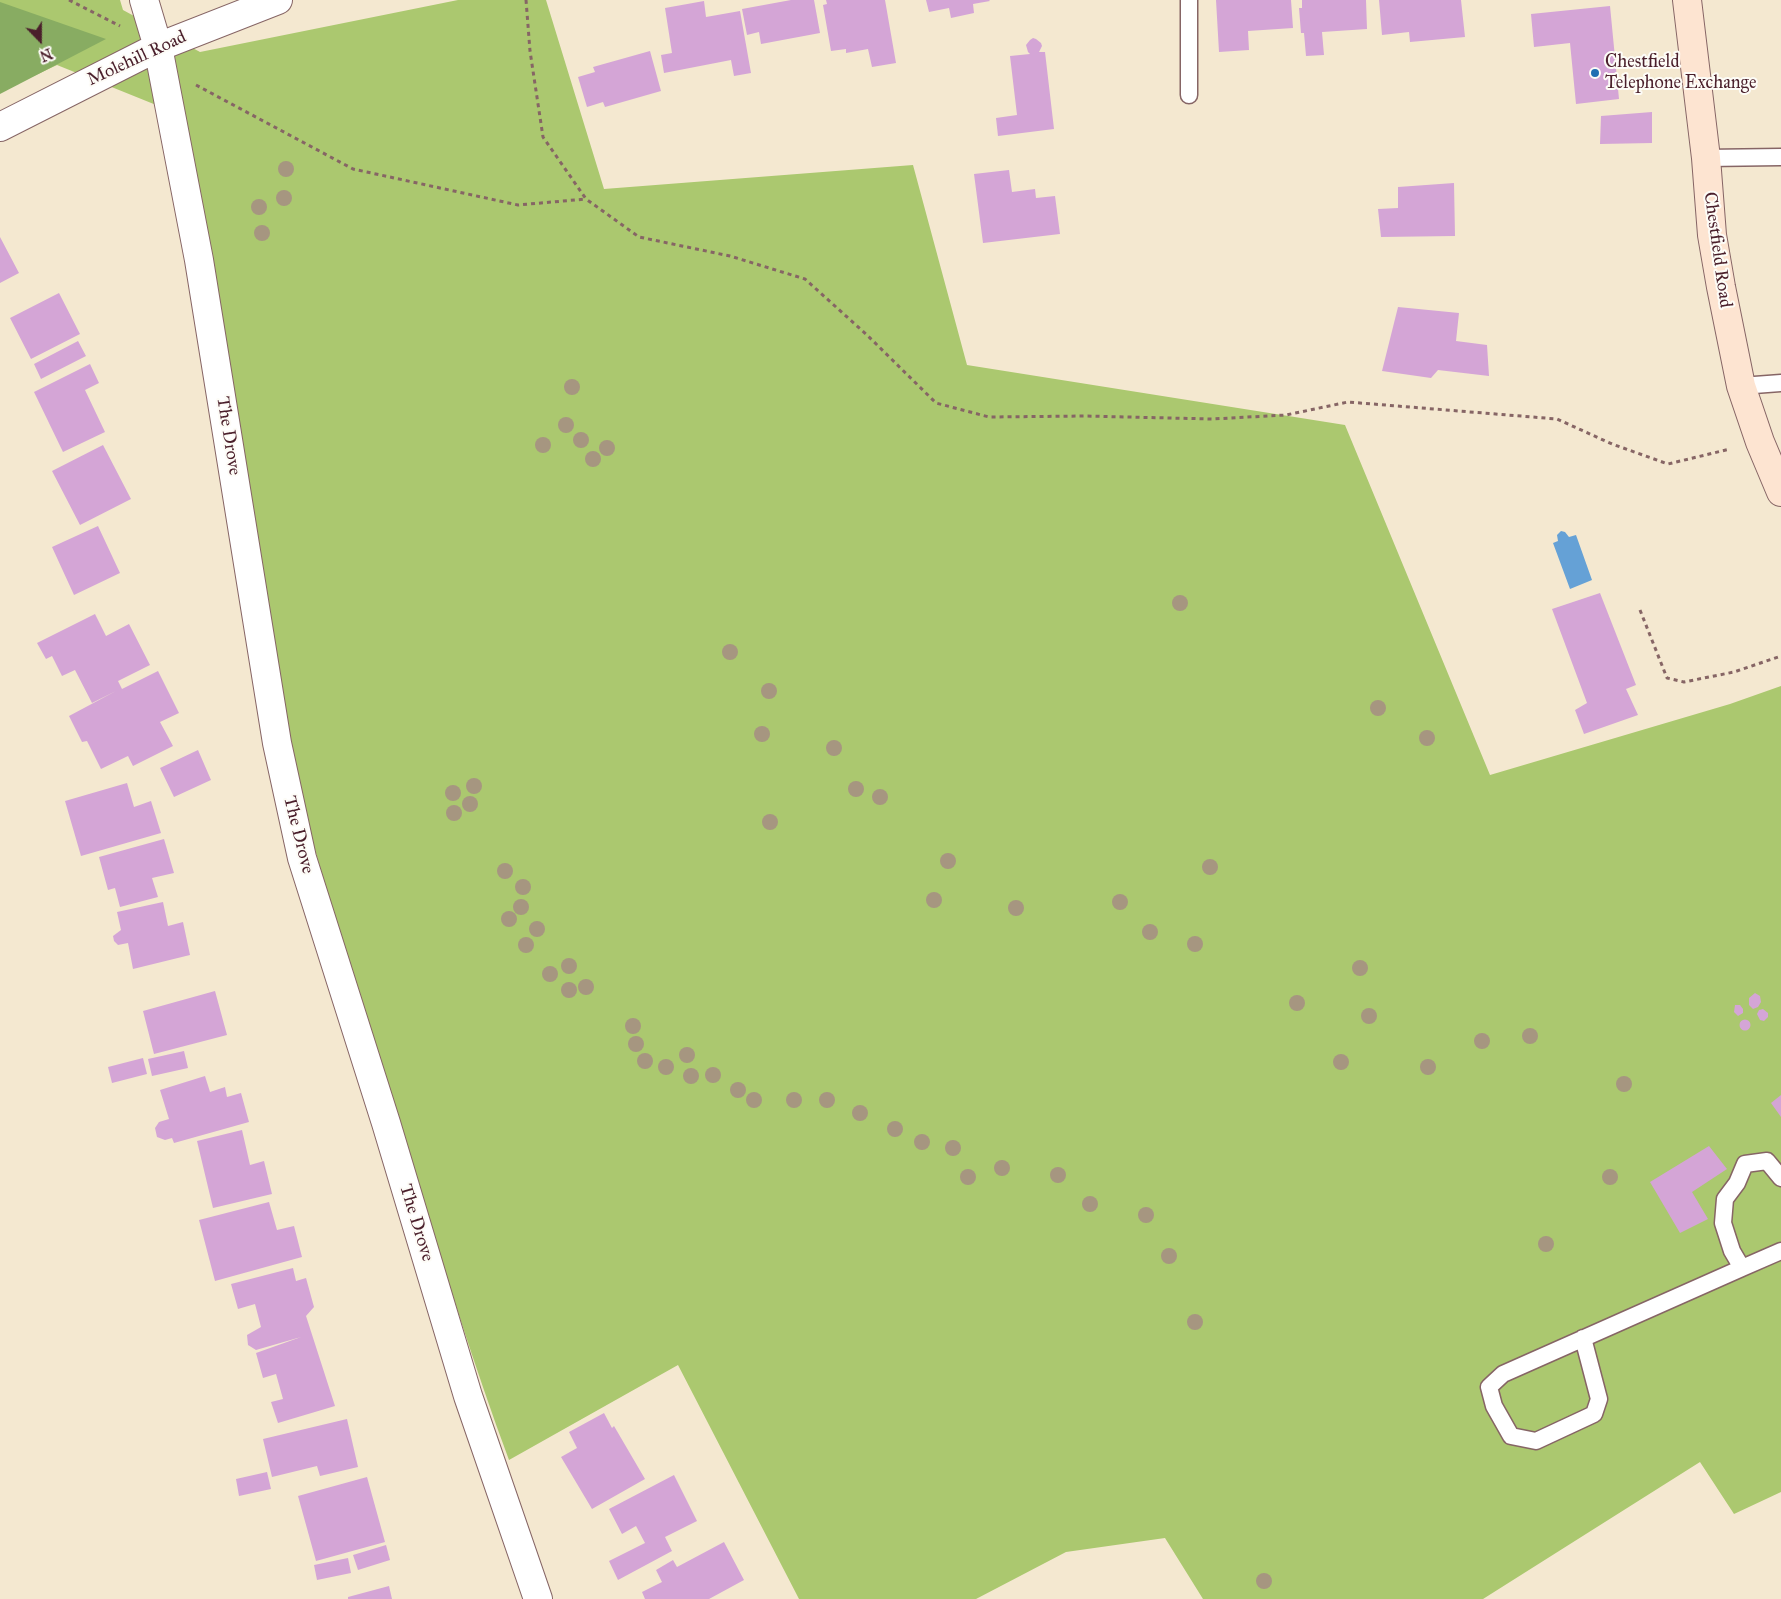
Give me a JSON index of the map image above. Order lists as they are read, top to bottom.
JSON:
{
  "streets": {
    "street": ["Molehill Road", "Chestfield Road", "The Drove"]
  },
  "crossings": [
    ["Molehill Road", "The Drove"]
  ],
  "places": ["Chestfield Telephone Exchange"],
  "north": "bottom"
}
